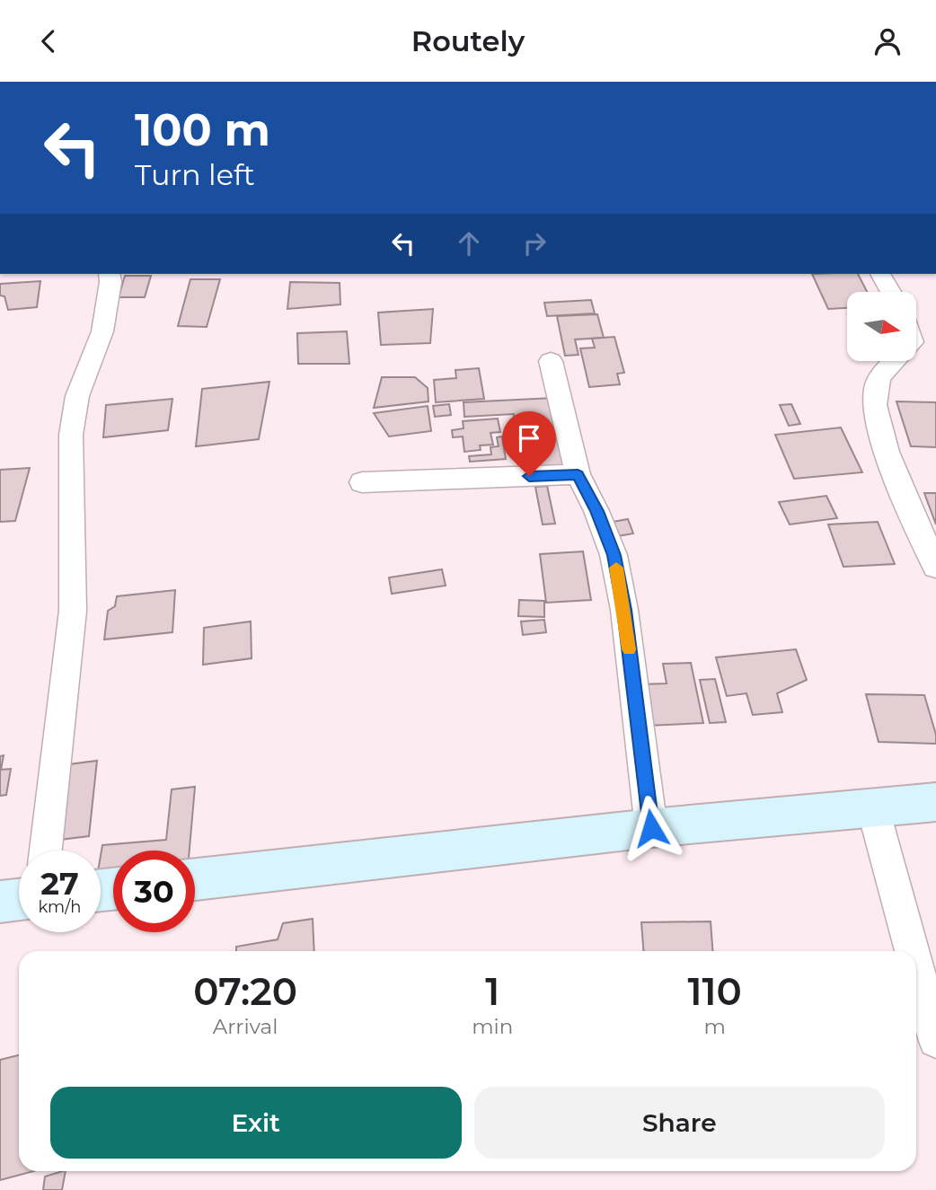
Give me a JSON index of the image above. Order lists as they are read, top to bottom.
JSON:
{
  "north": "right",
  "page": {
    "header": "Routely",
    "turn": ["100 m", "Turn left"],
    "speed": "27 km/h",
    "limit": "30",
    "eta": [
      "07:20",
      "Arrival",
      "1",
      "min",
      "110",
      "m"
    ],
    "buttons": ["Exit", "Share"]
  }
}
